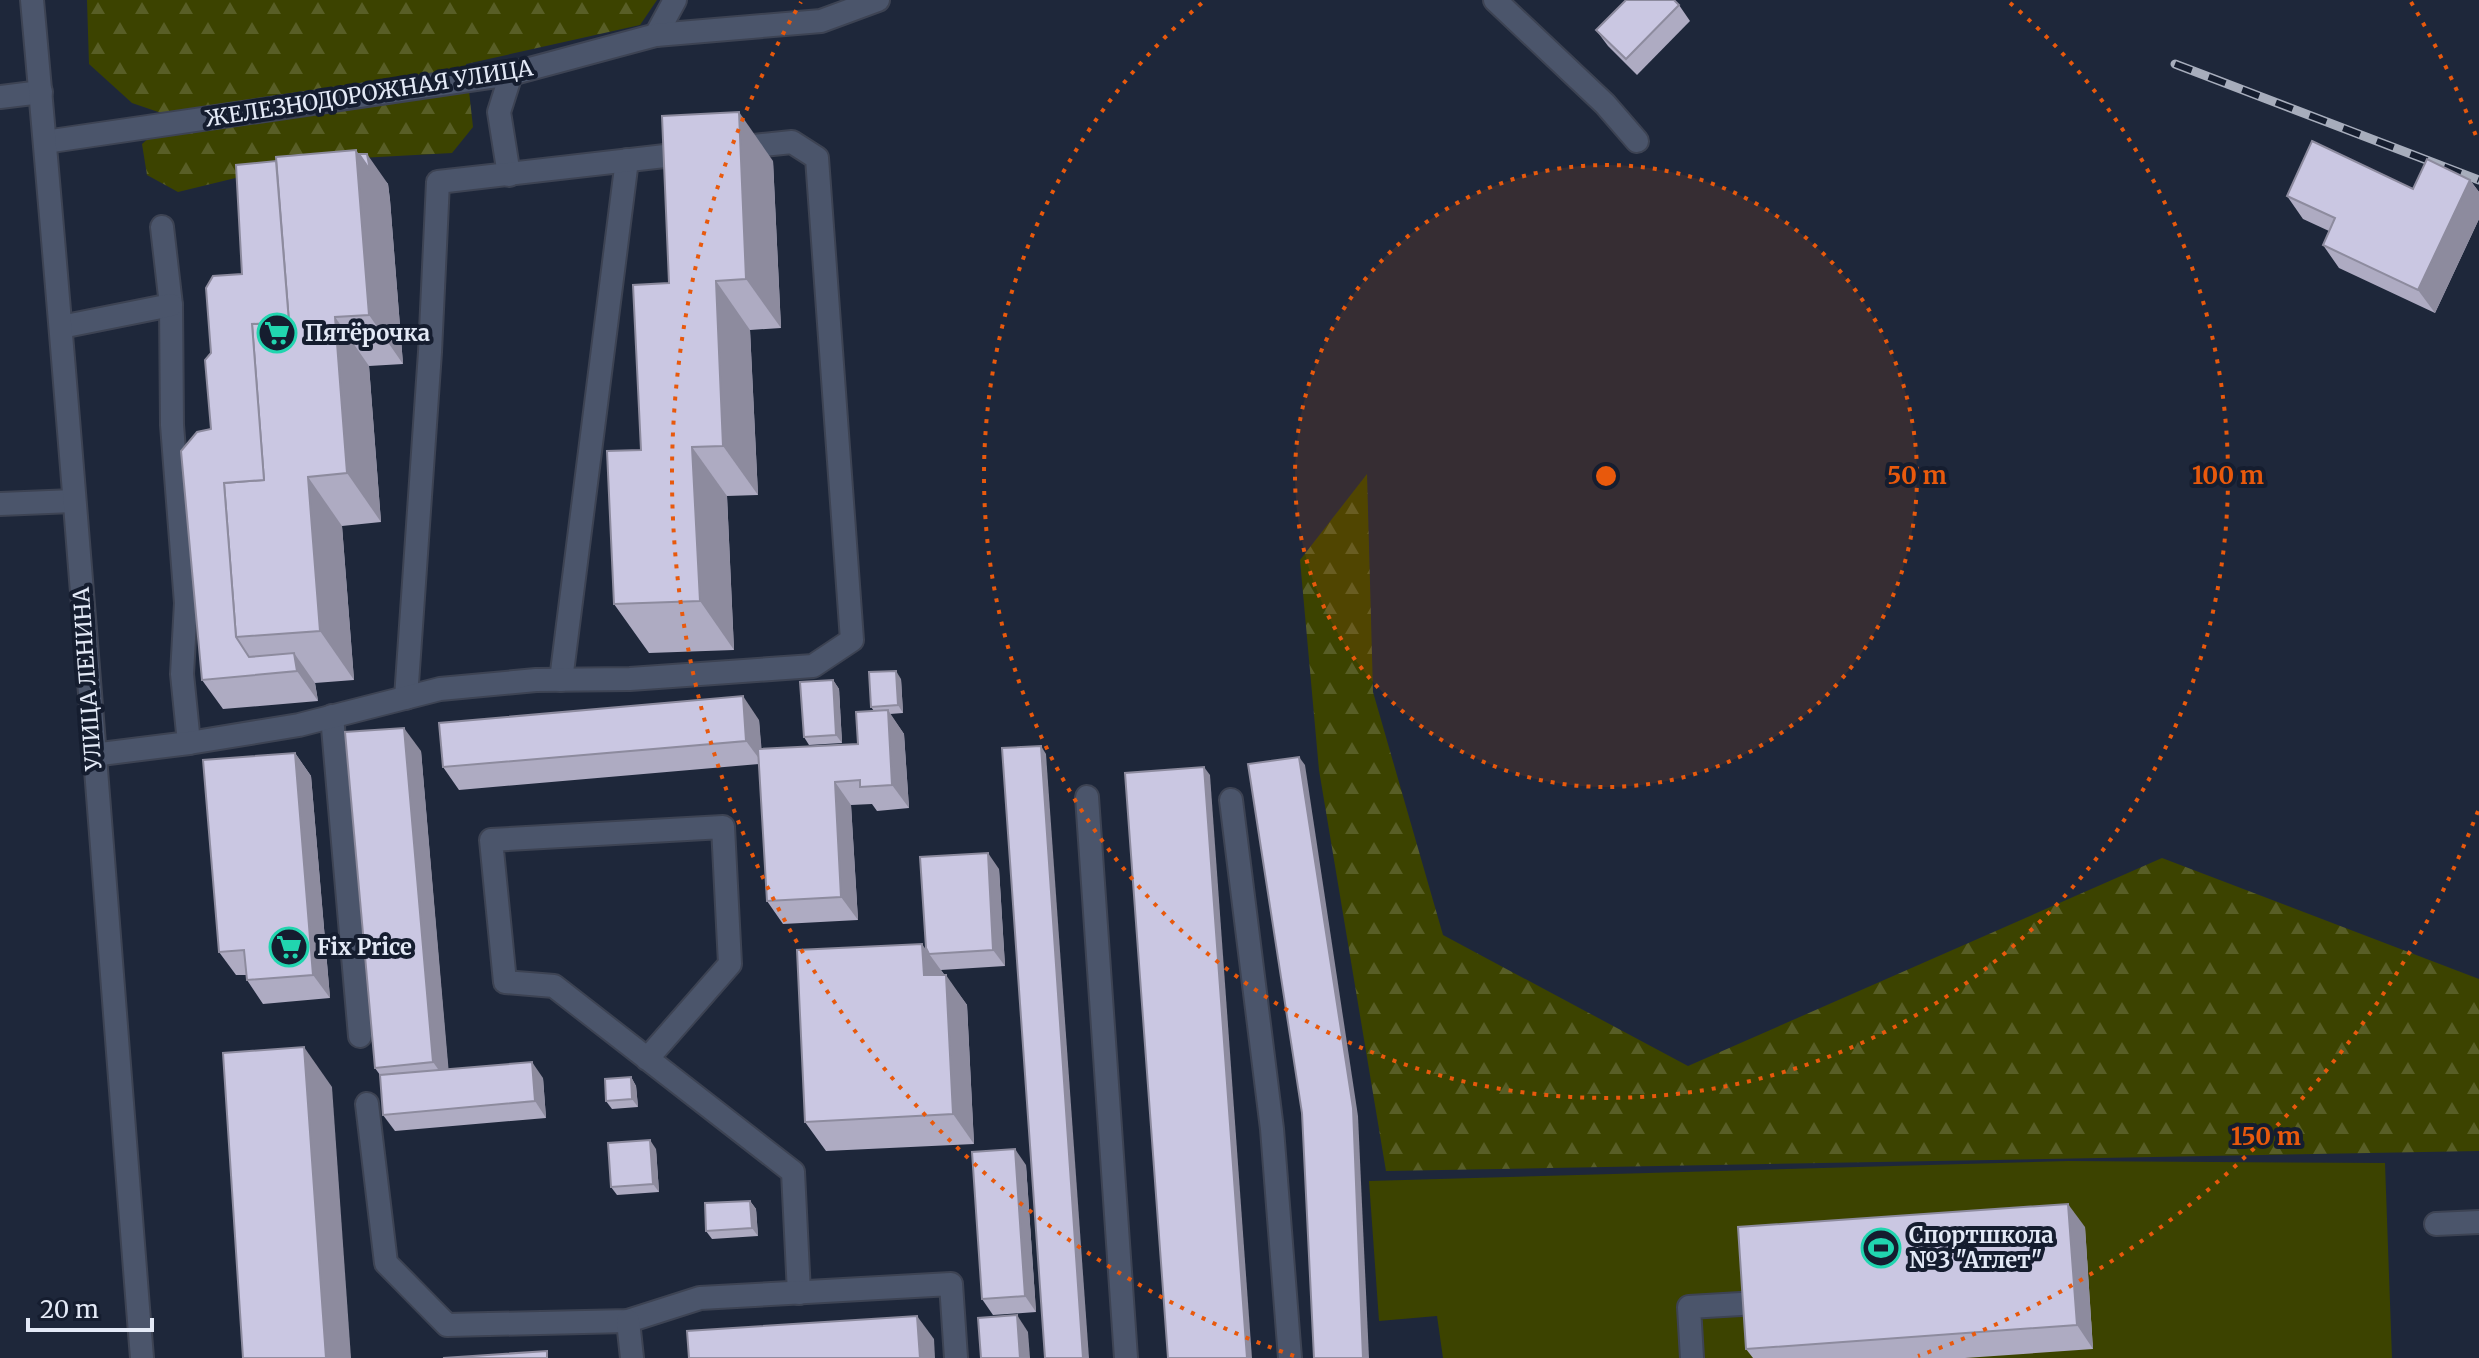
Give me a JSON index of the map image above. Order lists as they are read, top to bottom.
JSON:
{
  "streets": {
    "street": ["ЖЕЛЕЗНОДОРОЖНАЯ УЛИЦА", "УЛИЦА ЛЕНИНА"]
  },
  "crossings": [
    ["ЖЕЛЕЗНОДОРОЖНАЯ УЛИЦА", "УЛИЦА ЛЕНИНА"]
  ],
  "places": {
    "supermarket": ["Пятёрочка", "Fix Price"],
    "sports": ["Спортшкола №3 \"Атлет\""]
  },
  "scale_bar": "20 m",
  "rings": ["50 m", "100 m", "150 m"]
}
